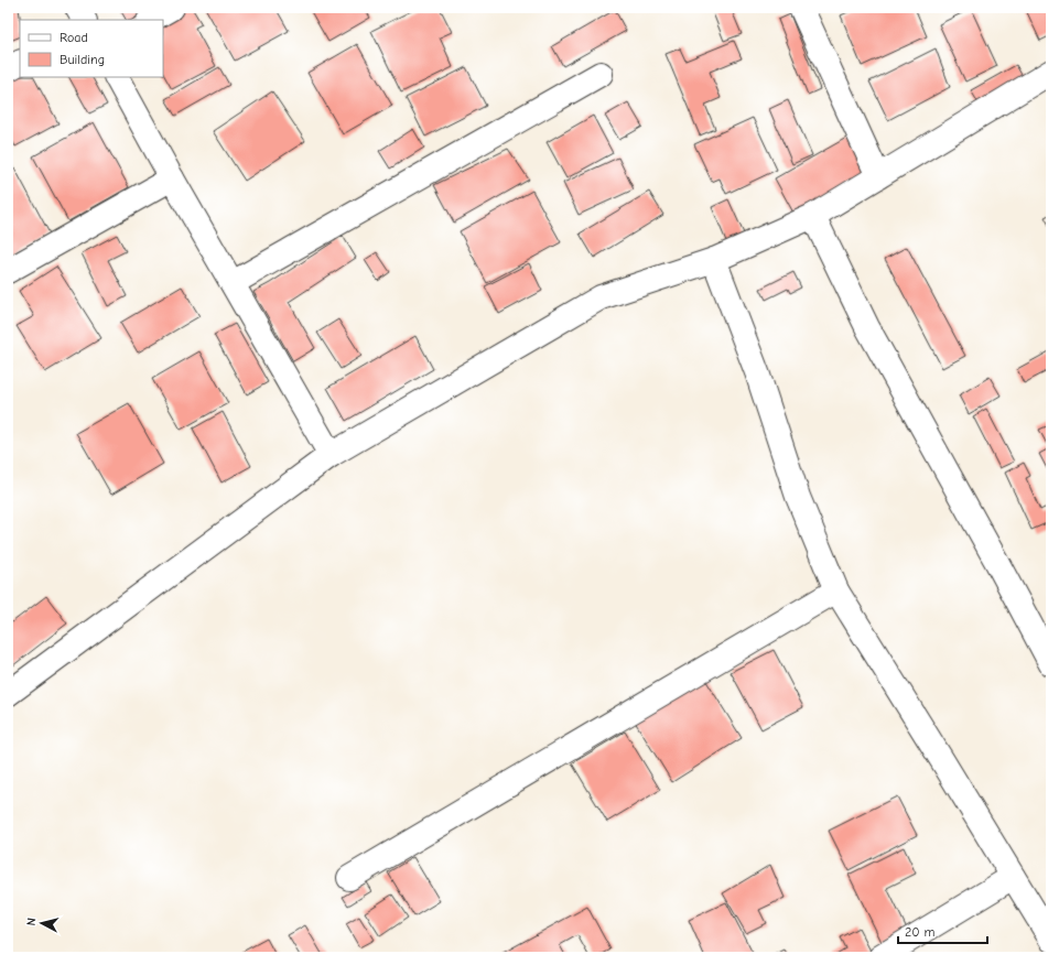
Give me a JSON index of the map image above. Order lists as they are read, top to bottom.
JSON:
{
  "legend": ["Road", "Building"],
  "scale_bar": "20 m",
  "north": "left"
}
